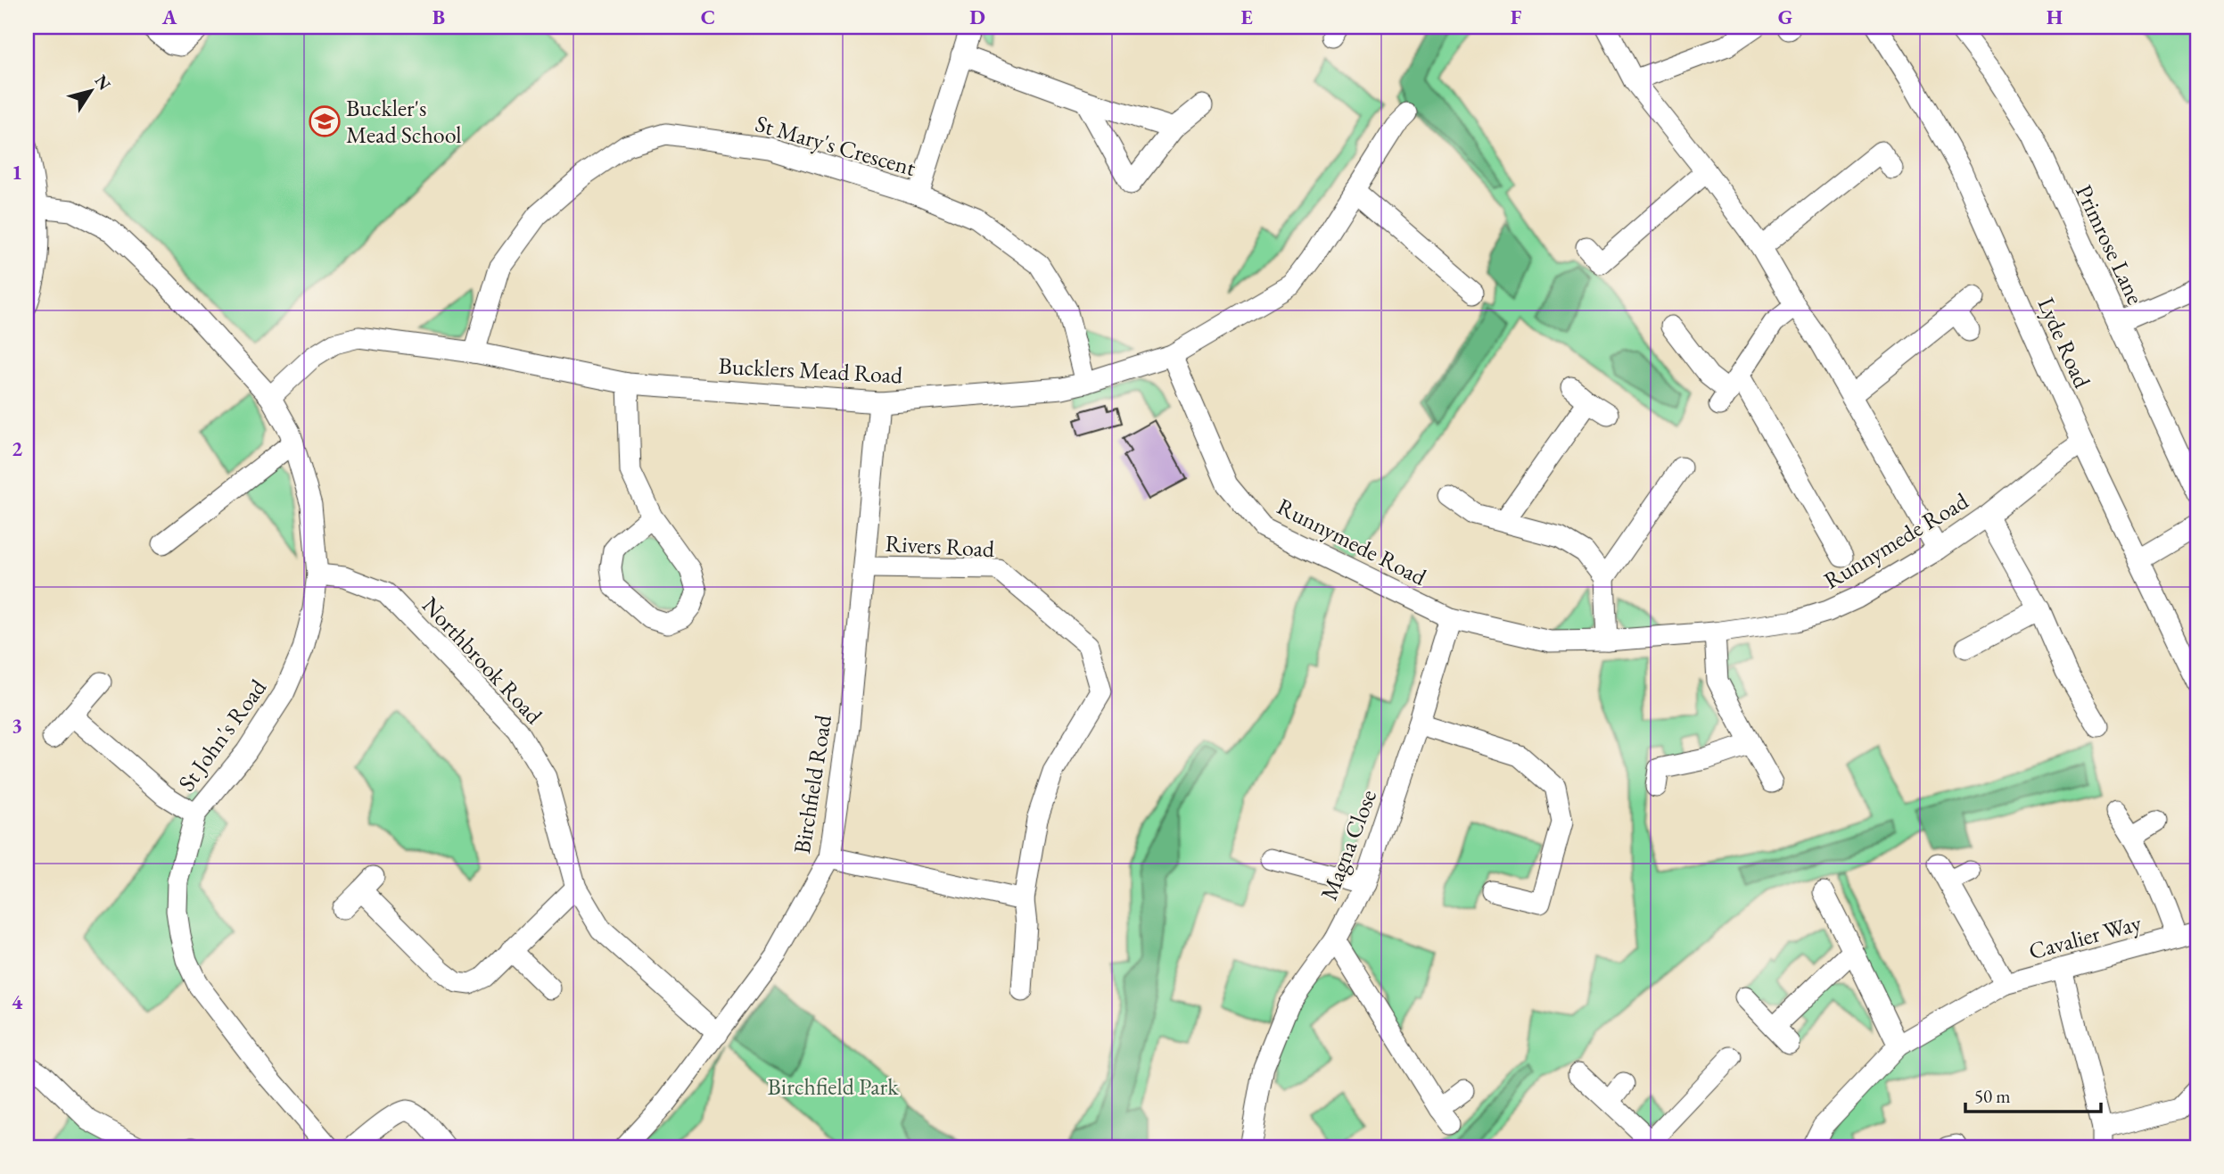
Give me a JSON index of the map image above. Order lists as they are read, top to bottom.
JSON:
{
  "streets": {
    "street": [
      "St Mary's Crescent",
      "Primrose Lane",
      "Lyde Road",
      "Bucklers Mead Road",
      "Runnymede Road",
      "Rivers Road",
      "Northbrook Road",
      "St John's Road",
      "Birchfield Road",
      "Magna Close",
      "Cavalier Way"
    ]
  },
  "crossings": [
    ["St Mary's Crescent", "Bucklers Mead Road"],
    ["Lyde Road", "Runnymede Road"],
    ["Bucklers Mead Road", "Runnymede Road"],
    ["Bucklers Mead Road", "St John's Road"],
    ["Bucklers Mead Road", "Birchfield Road"],
    ["Runnymede Road", "Magna Close"],
    ["Rivers Road", "Birchfield Road"],
    ["Northbrook Road", "St John's Road"],
    ["Northbrook Road", "Birchfield Road"]
  ],
  "parks": ["Birchfield Park"],
  "places": {
    "school or university": ["Buckler's Mead School"]
  },
  "scale_bar": "50 m",
  "north": "top right",
  "grid": {
    "columns": [
      "A",
      "B",
      "C",
      "D",
      "E",
      "F",
      "G",
      "H"
    ],
    "rows": [
      "1",
      "2",
      "3",
      "4"
    ]
  }
}
